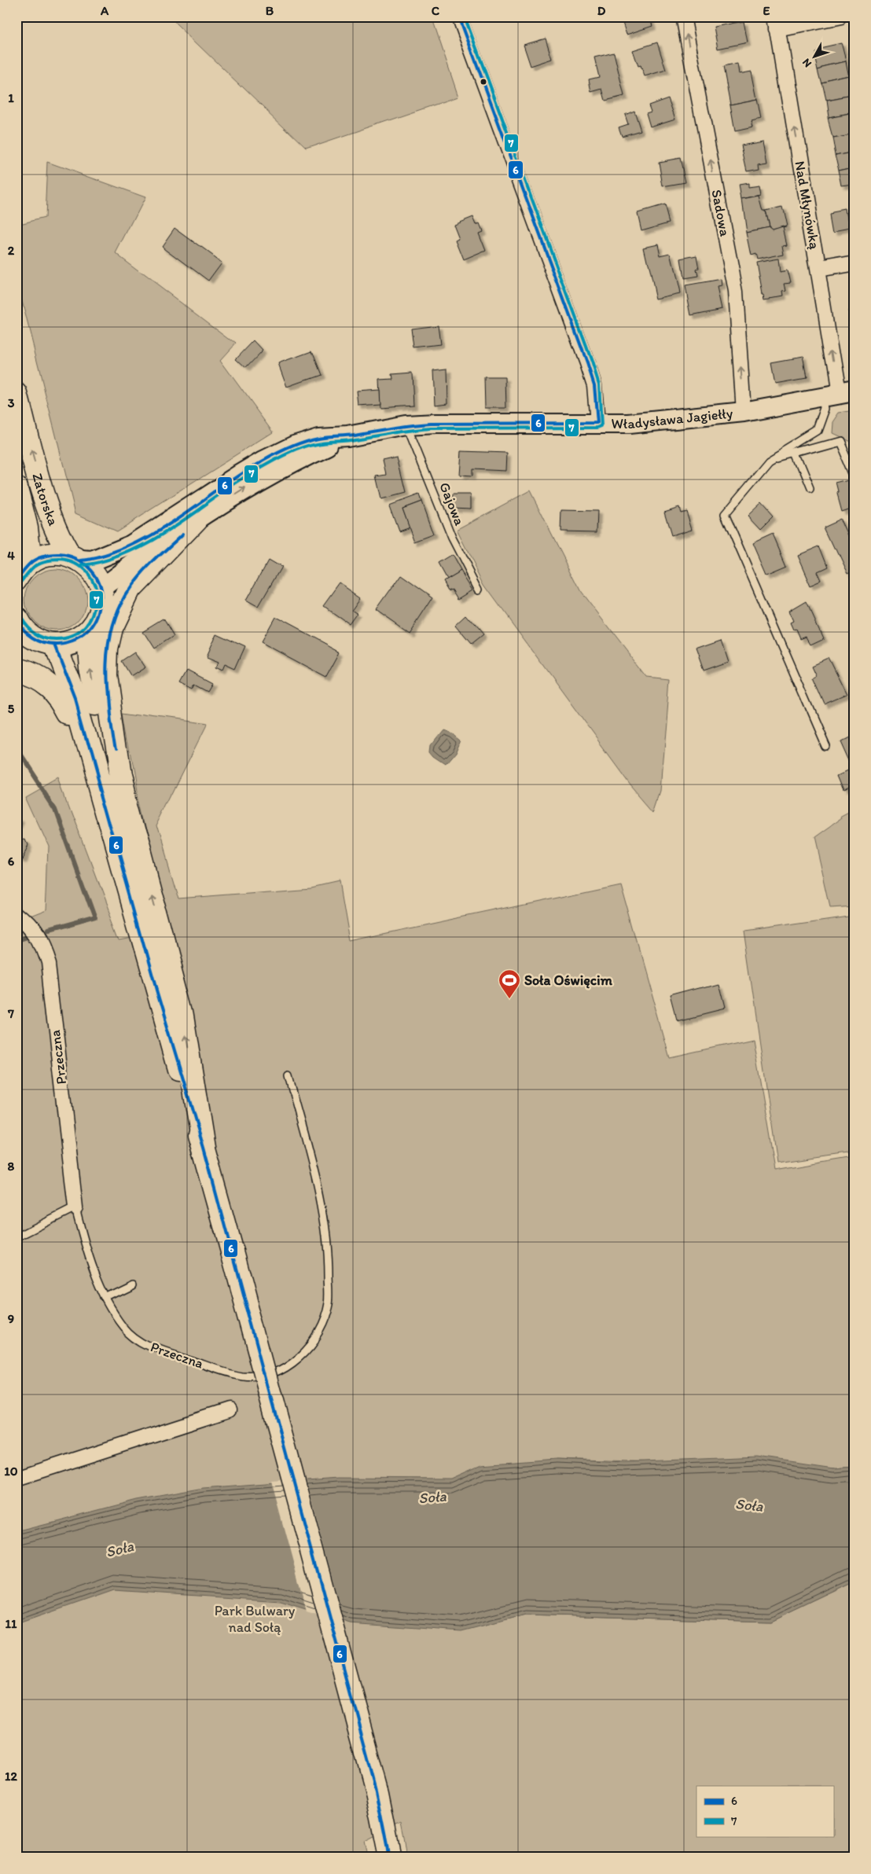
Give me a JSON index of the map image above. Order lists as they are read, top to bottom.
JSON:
{
  "streets": {
    "main road": ["Zatorska"],
    "street": [
      "Nad Młynówką",
      "Sadowa",
      "Władysława Jagiełły",
      "Przeczna"
    ],
    "lane": ["Gajowa"]
  },
  "crossings": [
    ["Nad Młynówką", "Władysława Jagiełły"],
    ["Sadowa", "Władysława Jagiełły"],
    ["Władysława Jagiełły", "Zatorska"],
    ["Władysława Jagiełły", "Gajowa"]
  ],
  "one_way": ["Nad Młynówką", "Sadowa"],
  "water": ["Soła"],
  "parks": ["Park Bulwary nad Sołą"],
  "places": {
    "sports": ["Soła Oświęcim"]
  },
  "lines": ["transit line 6", "transit line 7"],
  "legend": ["6", "7"],
  "north": "bottom left",
  "grid": {
    "columns": [
      "A",
      "B",
      "C",
      "D",
      "E"
    ],
    "rows": [
      "1",
      "2",
      "3",
      "4",
      "5",
      "6",
      "7",
      "8",
      "9",
      "10",
      "11",
      "12"
    ]
  }
}
